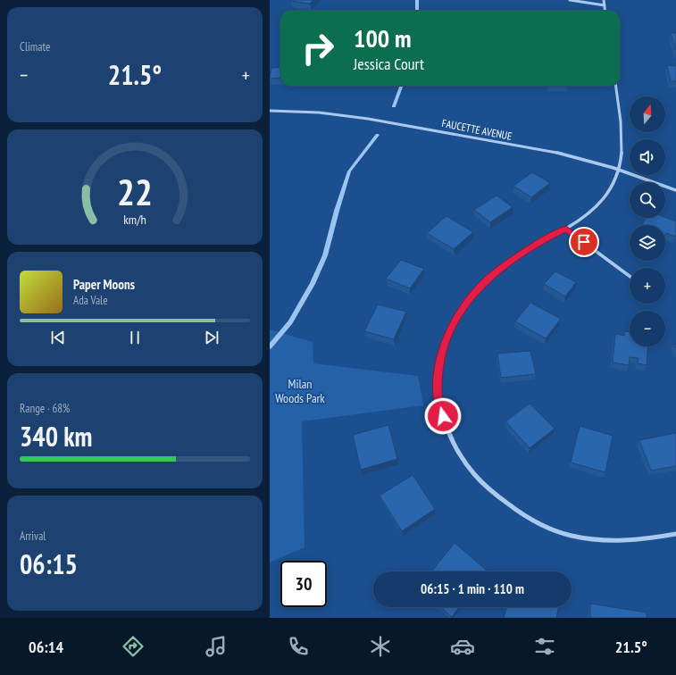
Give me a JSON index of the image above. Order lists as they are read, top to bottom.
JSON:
{
  "streets": {
    "street": ["FAUCETTE AVENUE"]
  },
  "parks": ["Milan Woods Park"],
  "north": "top",
  "page": {
    "tile": [
      "Climate",
      ["Range · 68%", "340 km"],
      ["Arrival", "06:15"]
    ],
    "turn": ["100 m", "Jessica Court"],
    "heat": ["−", "21.5°", "+"],
    "map_buttons": ["+", "−"],
    "song": ["Paper Moons", "Ada Vale"],
    "limit": "30",
    "trip": "06:15 · 1 min · 110 m",
    "tabs": ["06:14", "21.5°"],
    "gauge": ["22", "km/h"]
  }
}
